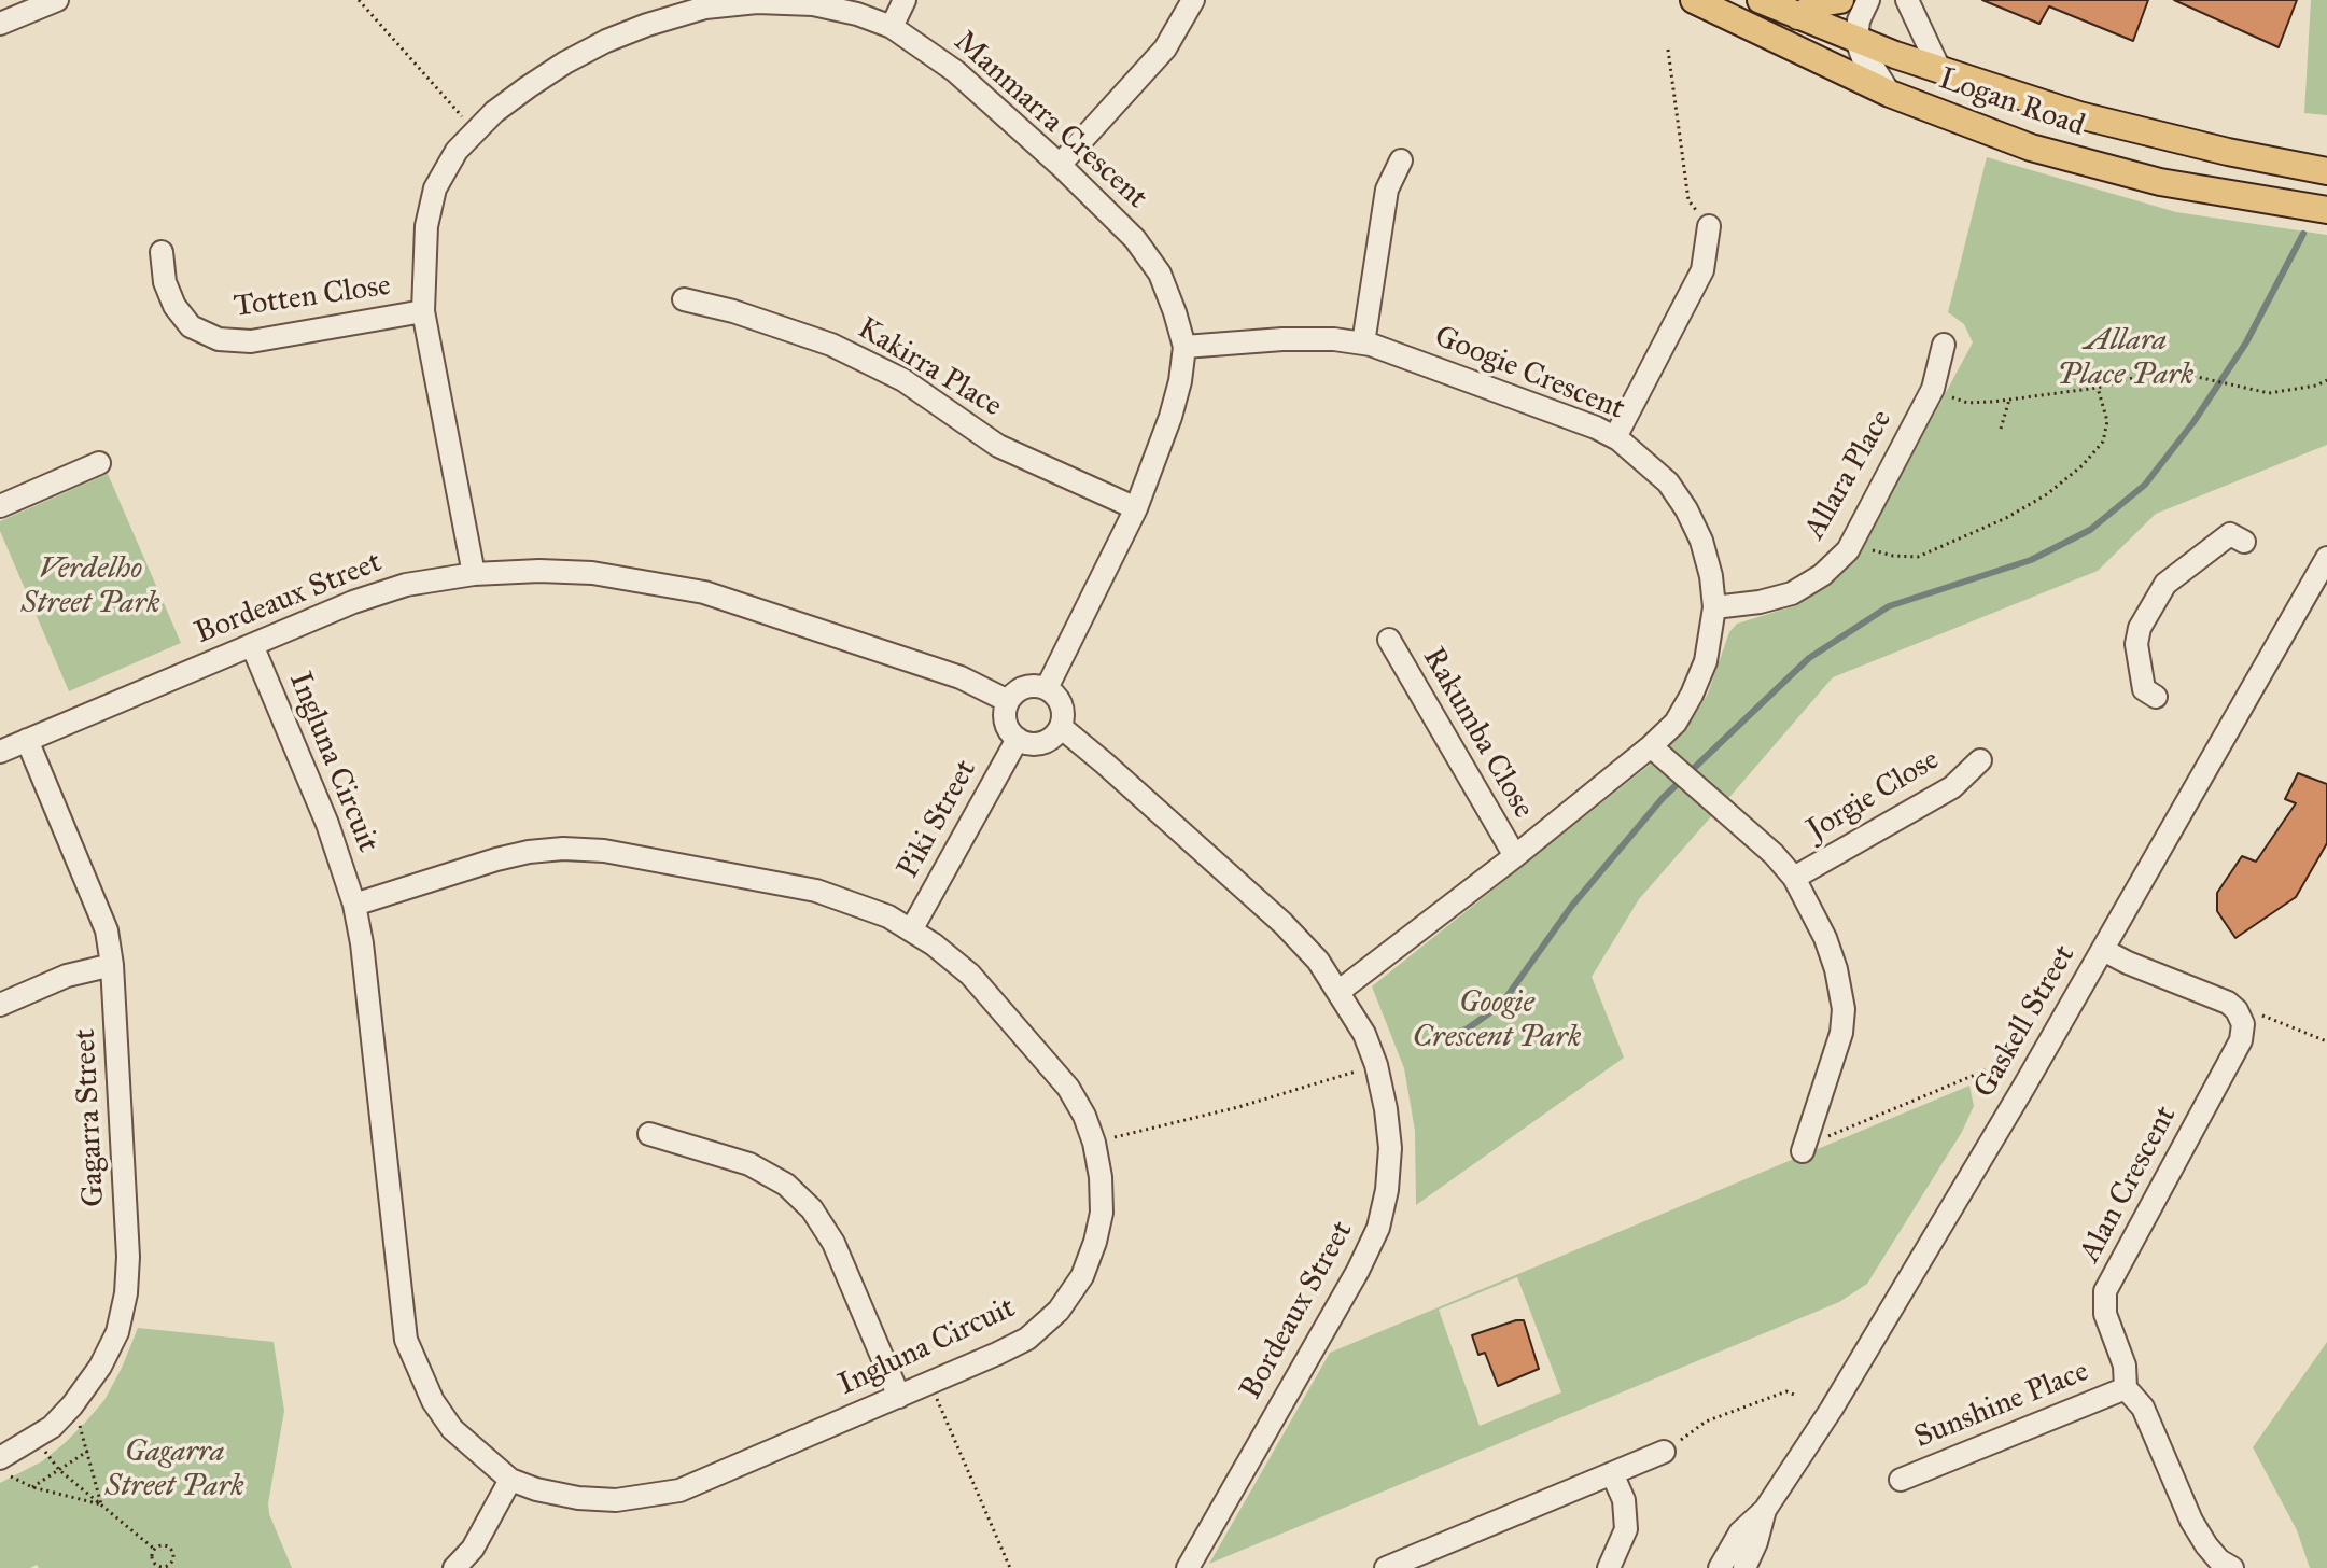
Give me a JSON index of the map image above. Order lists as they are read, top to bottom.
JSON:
{
  "streets": {
    "main road": ["Logan Road"],
    "street": [
      "Manmarra Crescent",
      "Totten Close",
      "Kakirra Place",
      "Googie Crescent",
      "Allara Place",
      "Bordeaux Street",
      "Rakumba Close",
      "Ingluna Circuit",
      "Jorgie Close",
      "Piki Street",
      "Gaskell Street",
      "Gagarra Street",
      "Alan Crescent",
      "Sunshine Place"
    ]
  },
  "crossings": [
    ["Manmarra Crescent", "Totten Close"],
    ["Manmarra Crescent", "Kakirra Place"],
    ["Manmarra Crescent", "Googie Crescent"],
    ["Manmarra Crescent", "Bordeaux Street"],
    ["Manmarra Crescent", "Piki Street"],
    ["Googie Crescent", "Allara Place"],
    ["Googie Crescent", "Bordeaux Street"],
    ["Googie Crescent", "Rakumba Close"],
    ["Bordeaux Street", "Ingluna Circuit"],
    ["Bordeaux Street", "Piki Street"],
    ["Bordeaux Street", "Gagarra Street"],
    ["Ingluna Circuit", "Piki Street"],
    ["Alan Crescent", "Sunshine Place"]
  ],
  "parks": [
    "Allara Place Park",
    "Verdelho Street Park",
    "Googie Crescent Park",
    "Gagarra Street Park"
  ]
}
